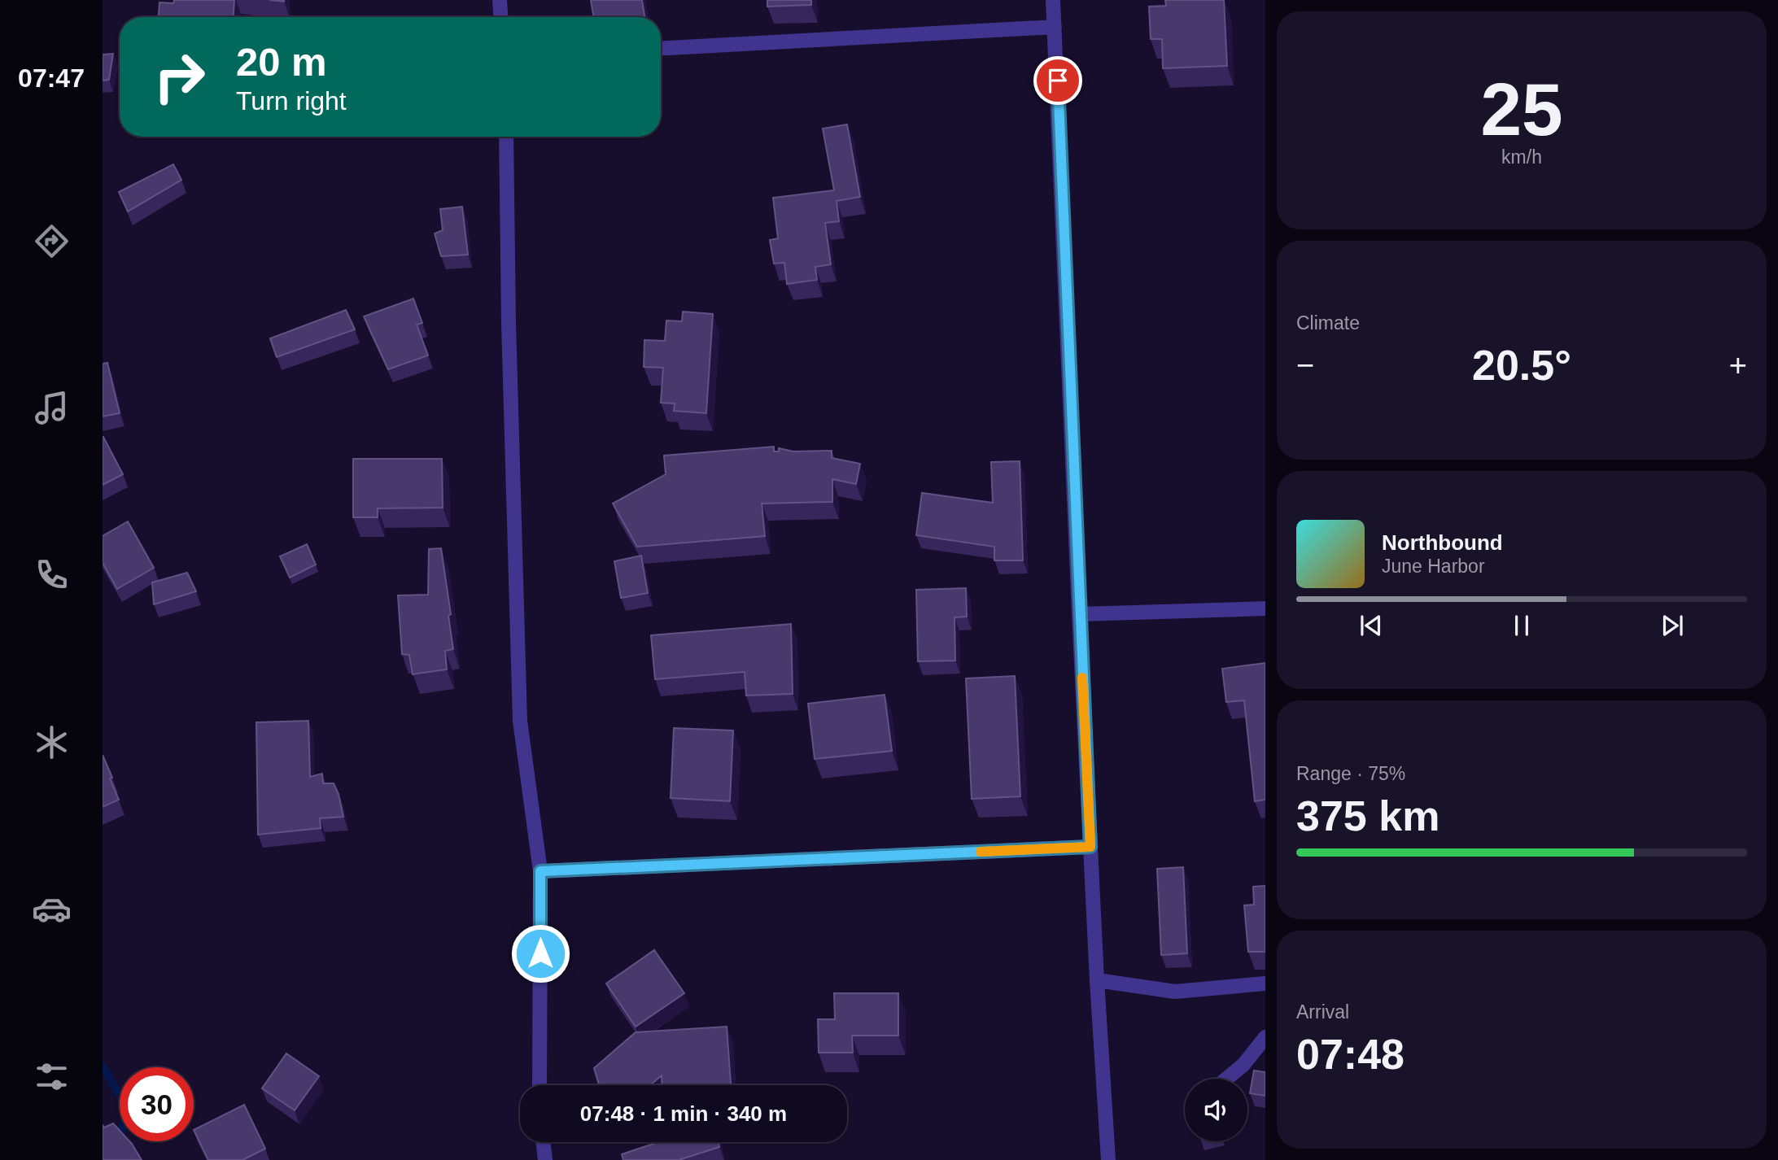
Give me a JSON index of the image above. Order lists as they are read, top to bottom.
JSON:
{
  "page": {
    "tabs": "07:47",
    "tile": [
      ["25", "km/h"],
      "Climate",
      ["Range · 75%", "375 km"],
      ["Arrival", "07:48"]
    ],
    "turn": ["20 m", "Turn right"],
    "heat": ["−", "20.5°", "+"],
    "song": ["Northbound", "June Harbor"],
    "limit": "30",
    "trip": "07:48 · 1 min · 340 m"
  }
}
